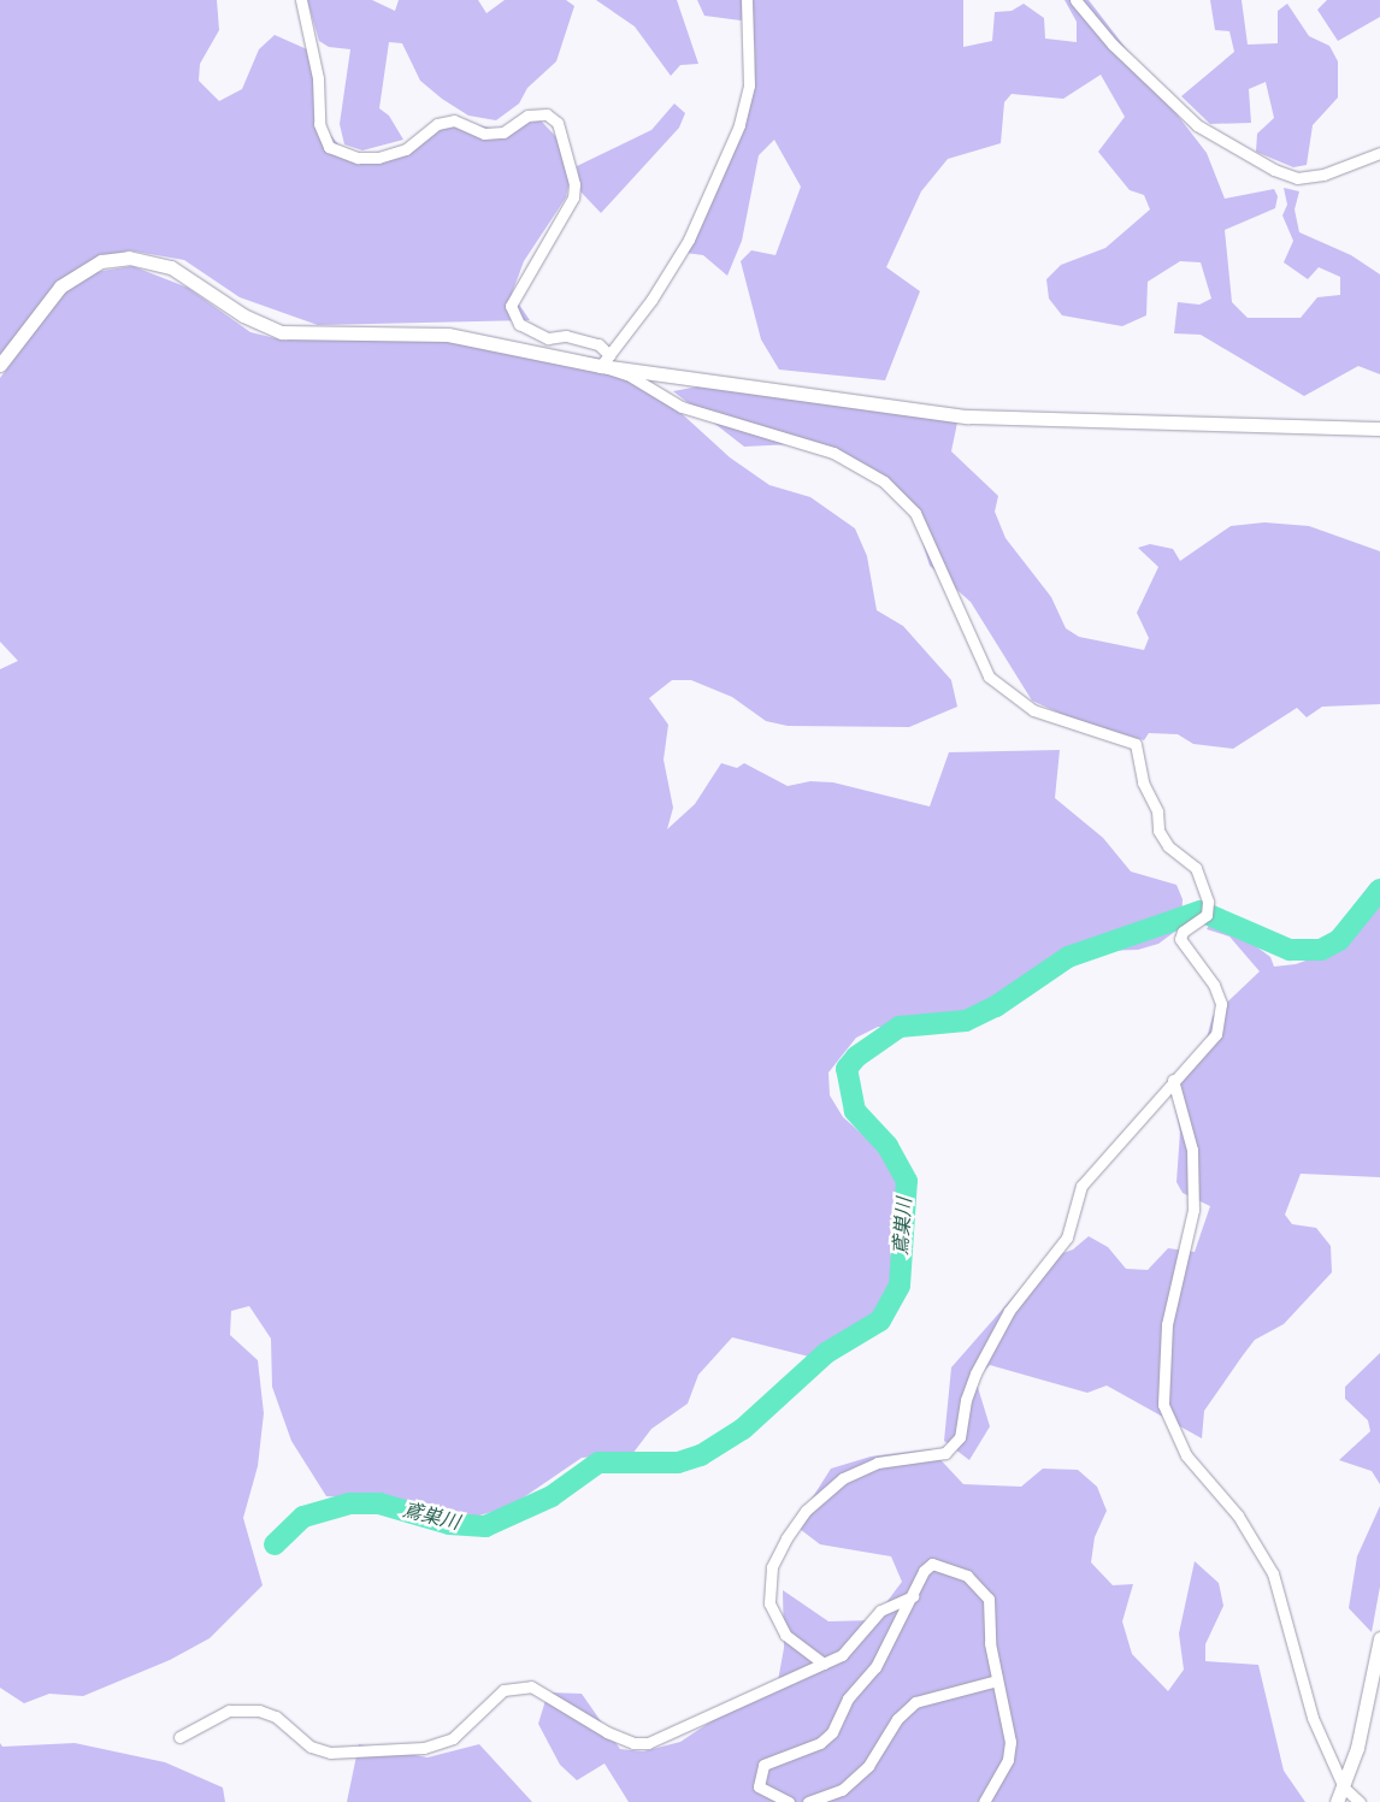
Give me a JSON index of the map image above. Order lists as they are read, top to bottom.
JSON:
{
  "water": ["鳶巣川"]
}
